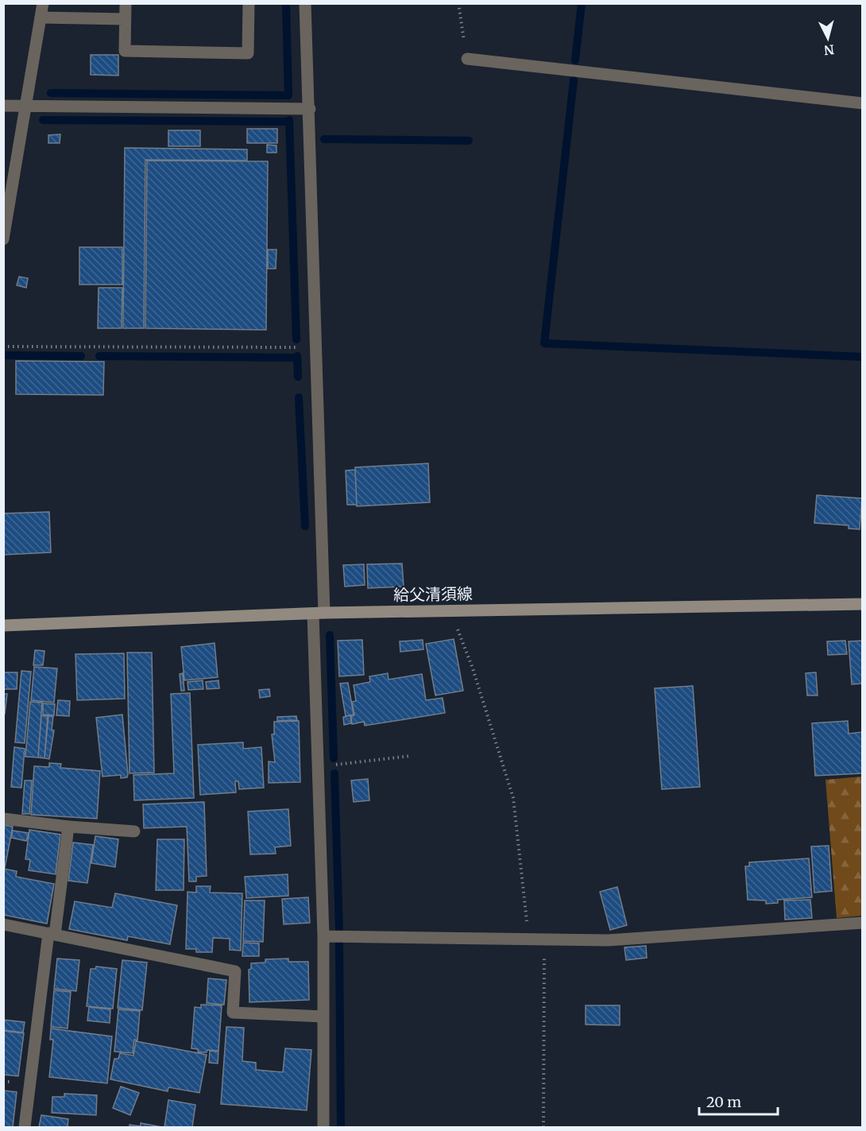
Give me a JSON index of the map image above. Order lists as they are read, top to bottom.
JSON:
{
  "streets": {
    "main road": ["給父清須線"]
  },
  "scale_bar": "20 m",
  "north": "bottom"
}
